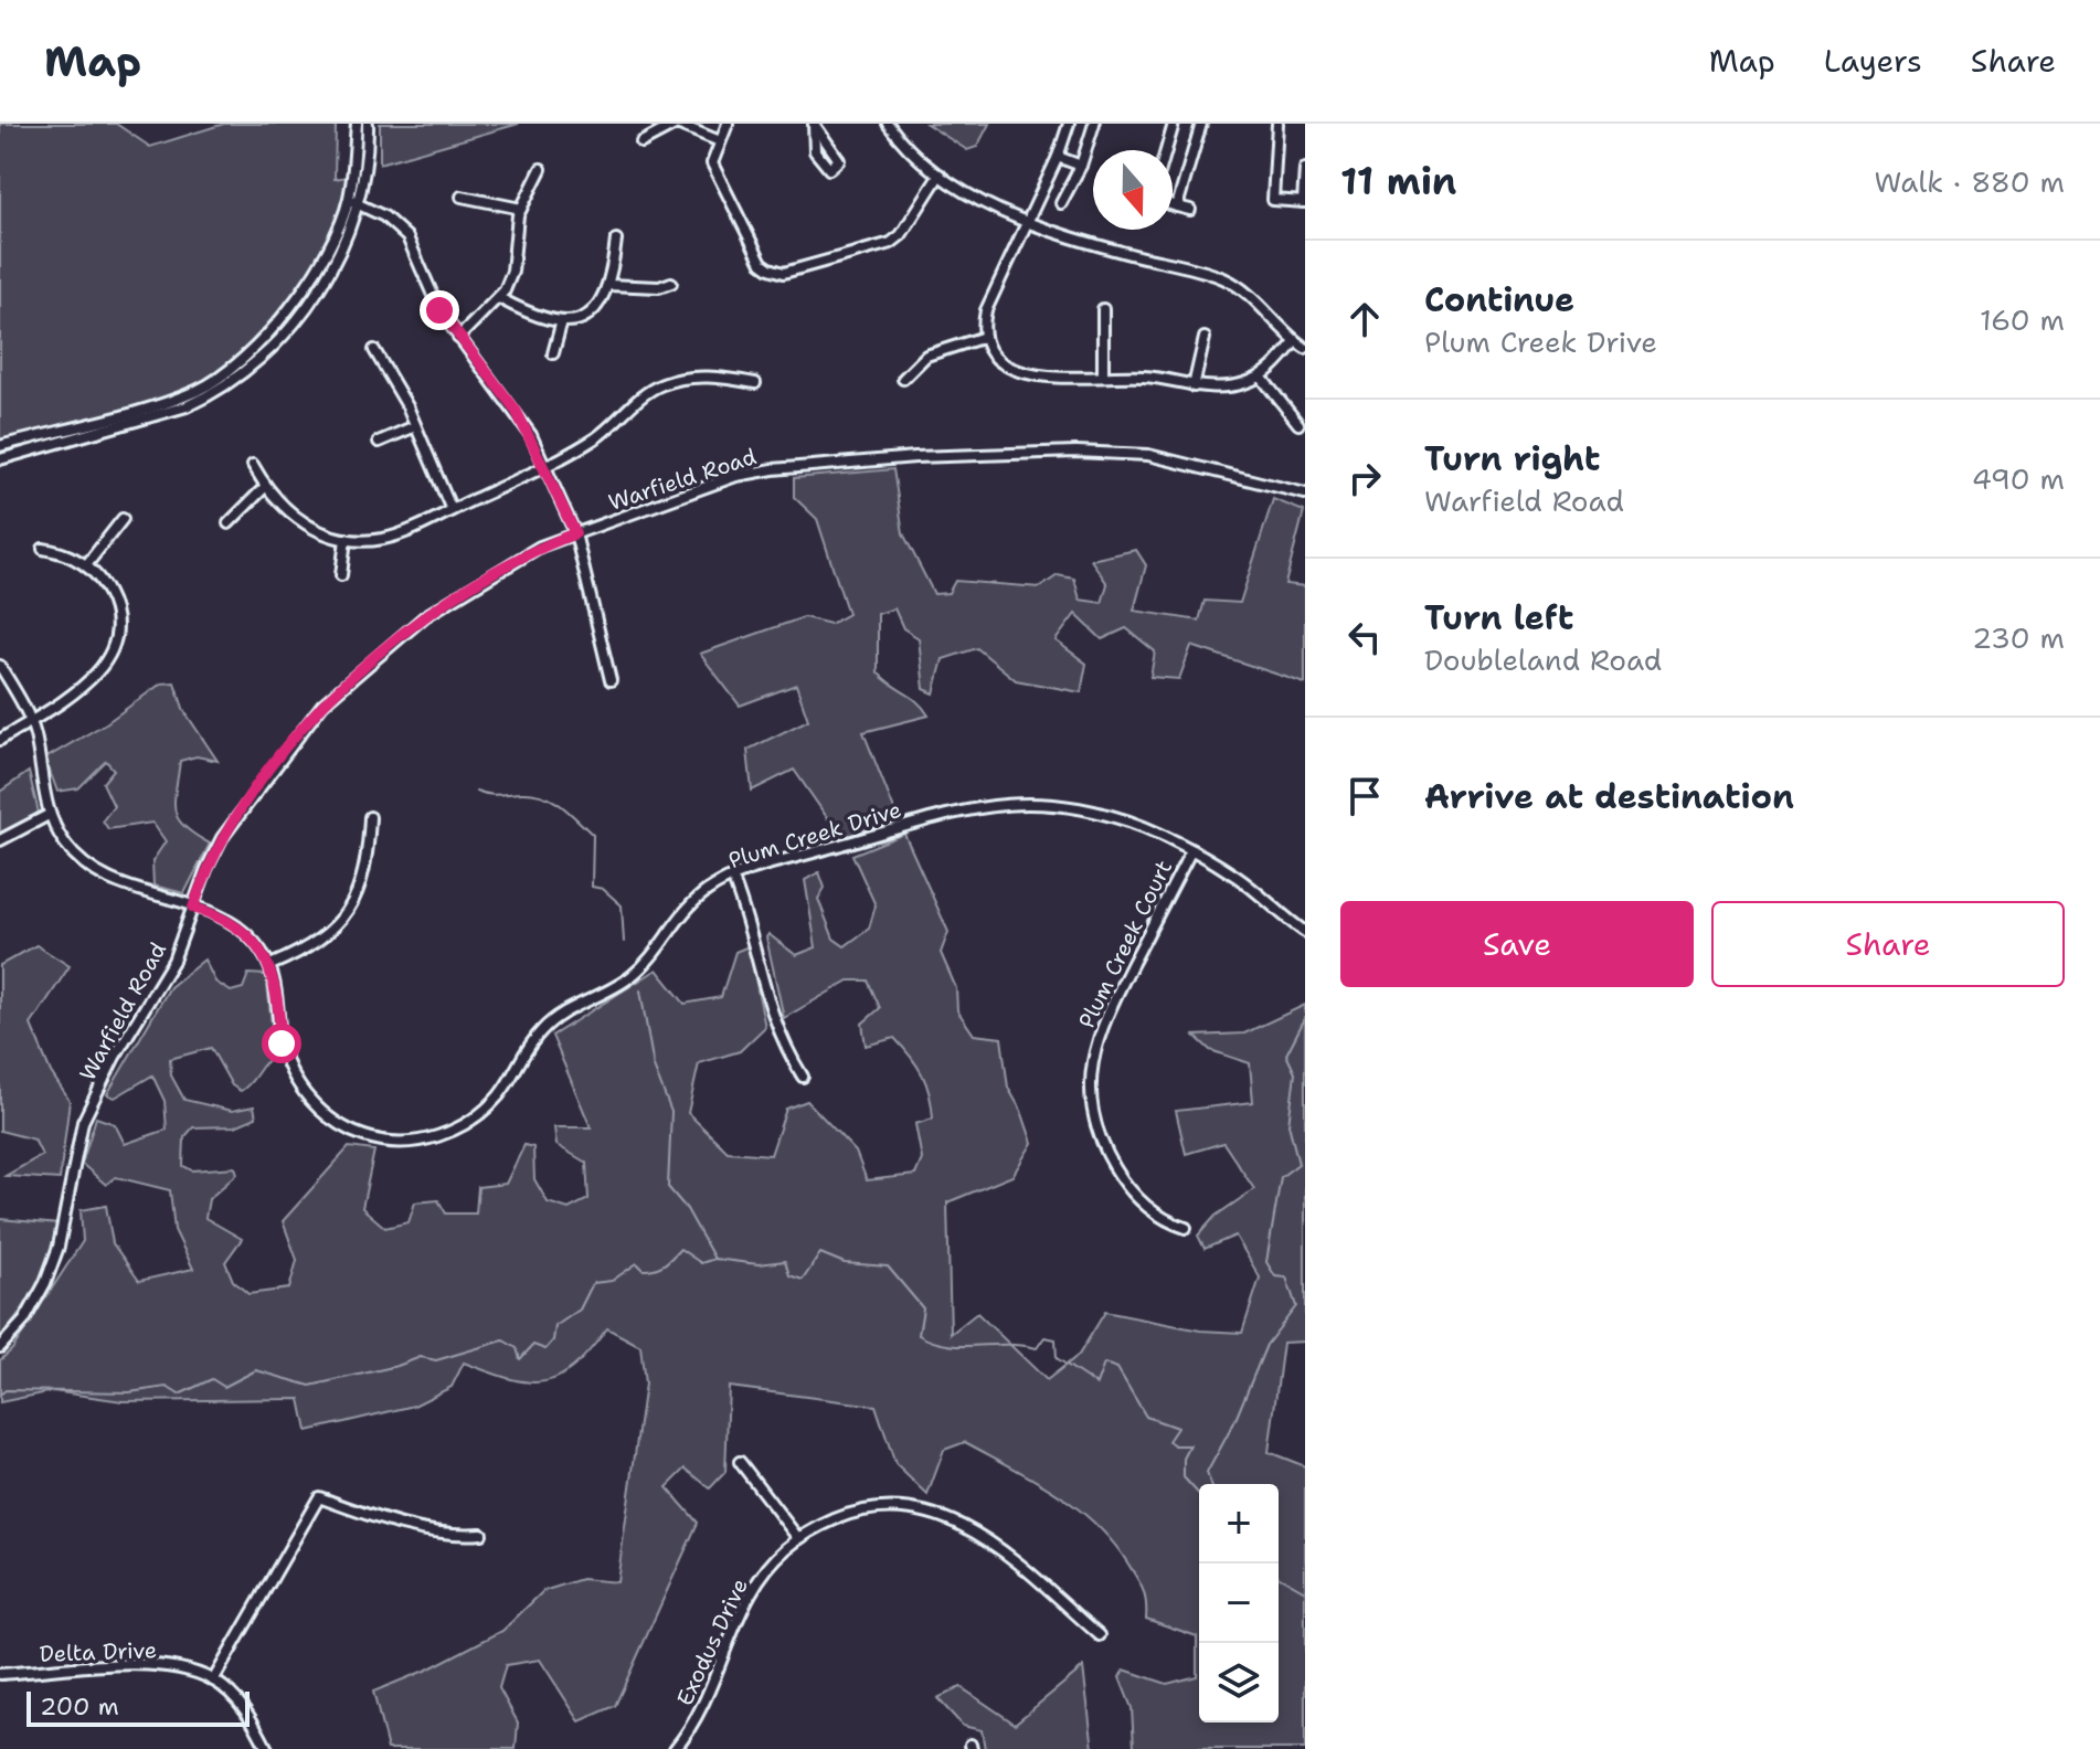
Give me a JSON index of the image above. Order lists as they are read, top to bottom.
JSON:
{
  "streets": {
    "street": [
      "Warfield Road",
      "Plum Creek Drive",
      "Plum Creek Court",
      "Exodus Drive",
      "Delta Drive"
    ]
  },
  "crossings": [
    ["Warfield Road", "Plum Creek Drive"],
    ["Plum Creek Drive", "Plum Creek Court"]
  ],
  "scale_bar": "200 m",
  "north": "bottom",
  "page": {
    "header": "Map",
    "nav": ["Map", "Layers", "Share"],
    "heading": ["11 min", "Walk · 880 m"],
    "list": [
      ["Continue", "Plum Creek Drive", "160 m"],
      ["Turn right", "Warfield Road", "490 m"],
      ["Turn left", "Doubleland Road", "230 m"],
      "Arrive at destination"
    ],
    "buttons": ["Save", "Share"],
    "map_buttons": ["+", "−"],
    "scale": "200 m"
  }
}
